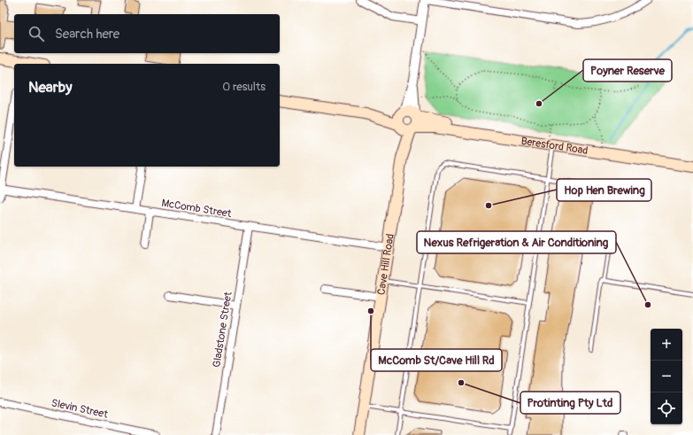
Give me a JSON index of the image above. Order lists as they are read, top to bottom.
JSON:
{
  "streets": {
    "main road": ["Beresford Road", "Cave Hill Road"],
    "street": ["McComb Street", "Gladstone Street", "Slevin Street"]
  },
  "crossings": [
    ["Beresford Road", "Cave Hill Road"],
    ["McComb Street", "Cave Hill Road"],
    ["McComb Street", "Gladstone Street"]
  ],
  "places": [
    "Poyner Reserve",
    "Hop Hen Brewing",
    "Nexus Refrigeration & Air Conditioning",
    "McComb St/Cave Hill Rd",
    "Protinting Pty Ltd"
  ],
  "page": {
    "search": "Search here",
    "heading": ["Nearby", "0 results"],
    "map_buttons": ["+", "−"]
  }
}
